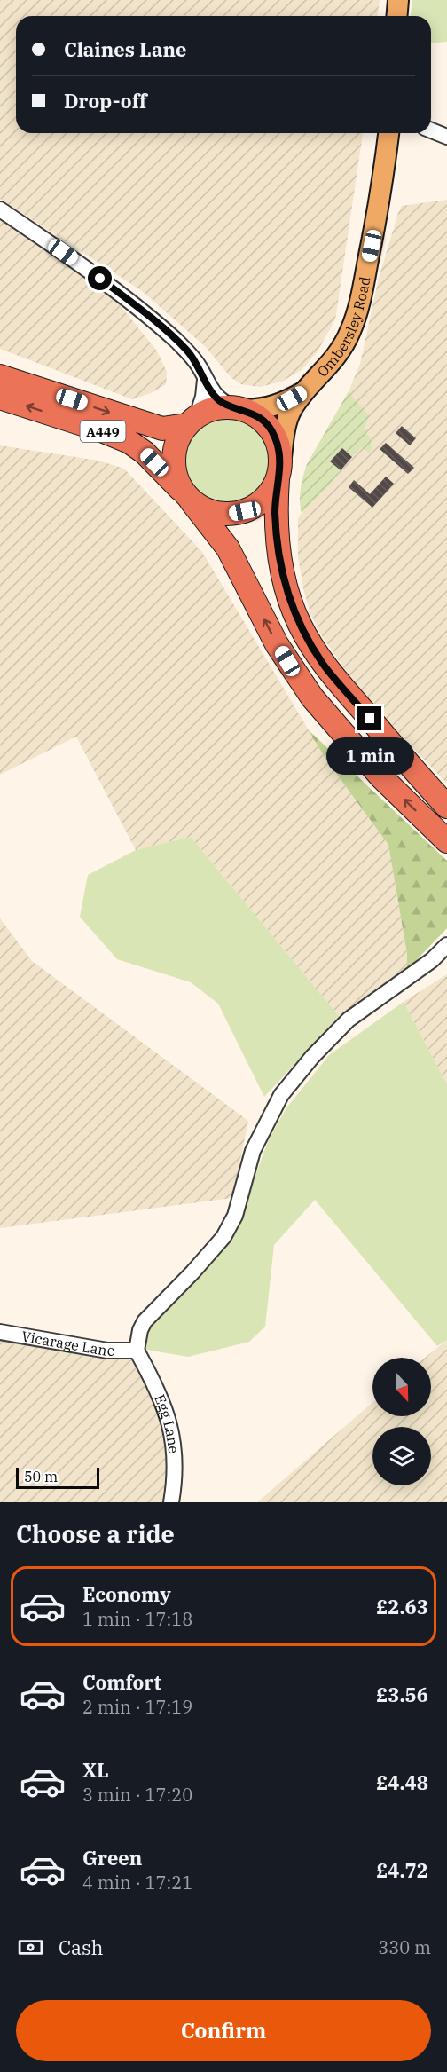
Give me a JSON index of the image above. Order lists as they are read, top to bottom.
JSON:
{
  "streets": {
    "highway": ["A449"],
    "main road": ["Ombersley Road"],
    "street": ["Vicarage Lane", "Egg Lane"]
  },
  "crossings": [
    ["Ombersley Road", "A449"],
    ["Vicarage Lane", "Egg Lane"]
  ],
  "scale_bar": "50 m",
  "north": "bottom",
  "page": {
    "banner": ["Claines Lane", "Drop-off"],
    "bubble": "1 min",
    "scale": "50 m",
    "heading": "Choose a ride",
    "list": [
      {
        "name": "Economy",
        "note": "1 min · 17:18",
        "value": "£2.63"
      },
      {
        "name": "Comfort",
        "note": "2 min · 17:19",
        "value": "£3.56"
      },
      {
        "name": "XL",
        "note": "3 min · 17:20",
        "value": "£4.48"
      },
      {
        "name": "Green",
        "note": "4 min · 17:21",
        "value": "£4.72"
      }
    ],
    "pay": ["Cash", "330 m"],
    "buttons": "Confirm"
  }
}
